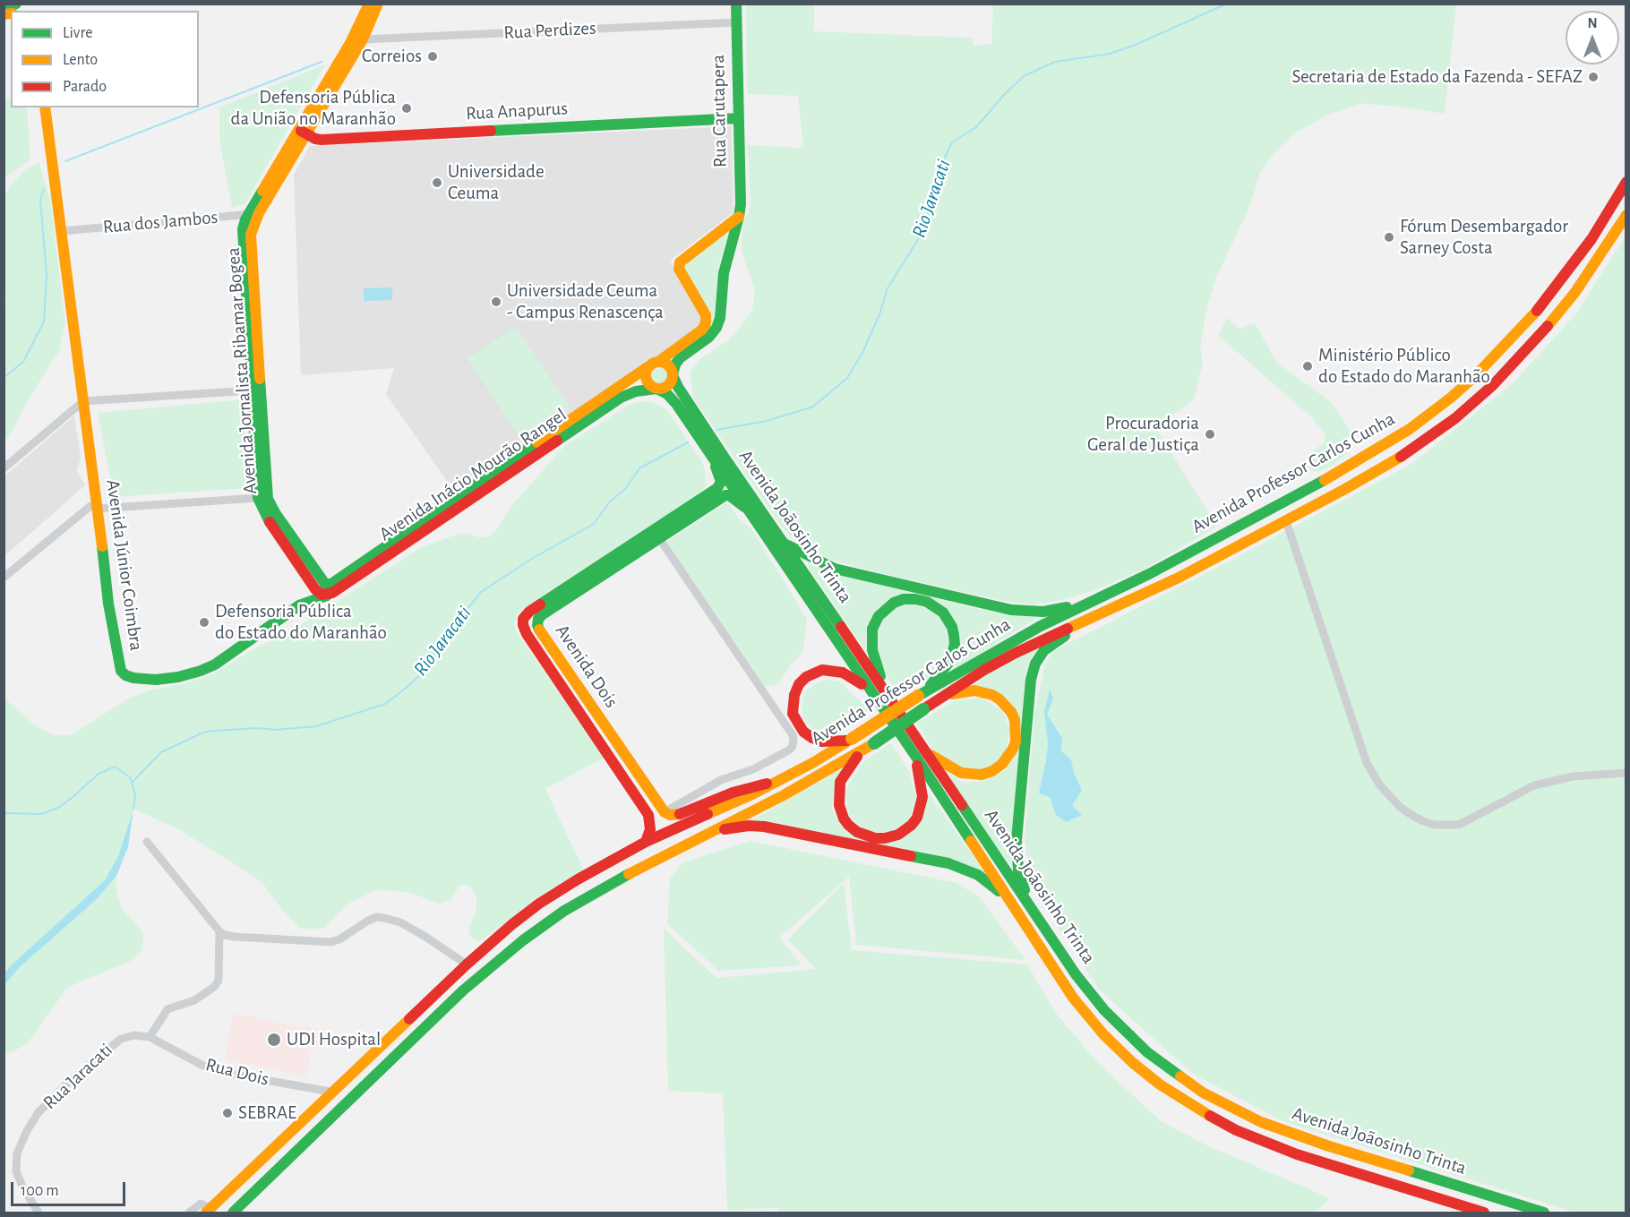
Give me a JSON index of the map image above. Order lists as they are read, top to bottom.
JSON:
{
  "streets": {
    "main road": [
      "Rua Anapurus",
      "Rua Carutapera",
      "Avenida Jornalista Ribamar Bogea",
      "Avenida Professor Carlos Cunha",
      "Avenida Inácio Mourão Rangel",
      "Avenida Joãosinho Trinta",
      "Avenida Júnior Coimbra",
      "Avenida Dois"
    ],
    "street": [
      "Rua Perdizes",
      "Rua dos Jambos",
      "Rua Dois",
      "Rua Jaracati"
    ]
  },
  "crossings": [
    ["Rua Perdizes", "Rua Carutapera"],
    ["Rua Perdizes", "Avenida Jornalista Ribamar Bogea"],
    ["Rua Anapurus", "Rua Carutapera"],
    ["Rua Anapurus", "Avenida Jornalista Ribamar Bogea"],
    ["Rua Carutapera", "Avenida Inácio Mourão Rangel"],
    ["Rua dos Jambos", "Avenida Jornalista Ribamar Bogea"],
    ["Rua dos Jambos", "Avenida Júnior Coimbra"],
    ["Avenida Jornalista Ribamar Bogea", "Avenida Inácio Mourão Rangel"],
    ["Avenida Jornalista Ribamar Bogea", "Avenida Júnior Coimbra"],
    ["Avenida Professor Carlos Cunha", "Avenida Dois"],
    ["Avenida Professor Carlos Cunha", "Rua Dois"],
    ["Avenida Inácio Mourão Rangel", "Avenida Joãosinho Trinta"],
    ["Avenida Inácio Mourão Rangel", "Avenida Júnior Coimbra"],
    ["Avenida Joãosinho Trinta", "Avenida Dois"],
    ["Rua Dois", "Rua Jaracati"]
  ],
  "water": ["Rio Jaracati"],
  "places": [
    "Correios",
    "Secretaria de Estado da Fazenda - SEFAZ",
    "Defensoria Pública da União no Maranhão",
    "Universidade Ceuma",
    "Fórum Desembargador Sarney Costa",
    "Universidade Ceuma - Campus Renascença",
    "Ministério Público do Estado do Maranhão",
    "Procuradoria Geral de Justiça",
    "Defensoria Pública do Estado do Maranhão",
    "UDI Hospital",
    "SEBRAE"
  ],
  "legend": ["Livre", "Lento", "Parado"],
  "scale_bar": "100 m",
  "north": "top"
}
